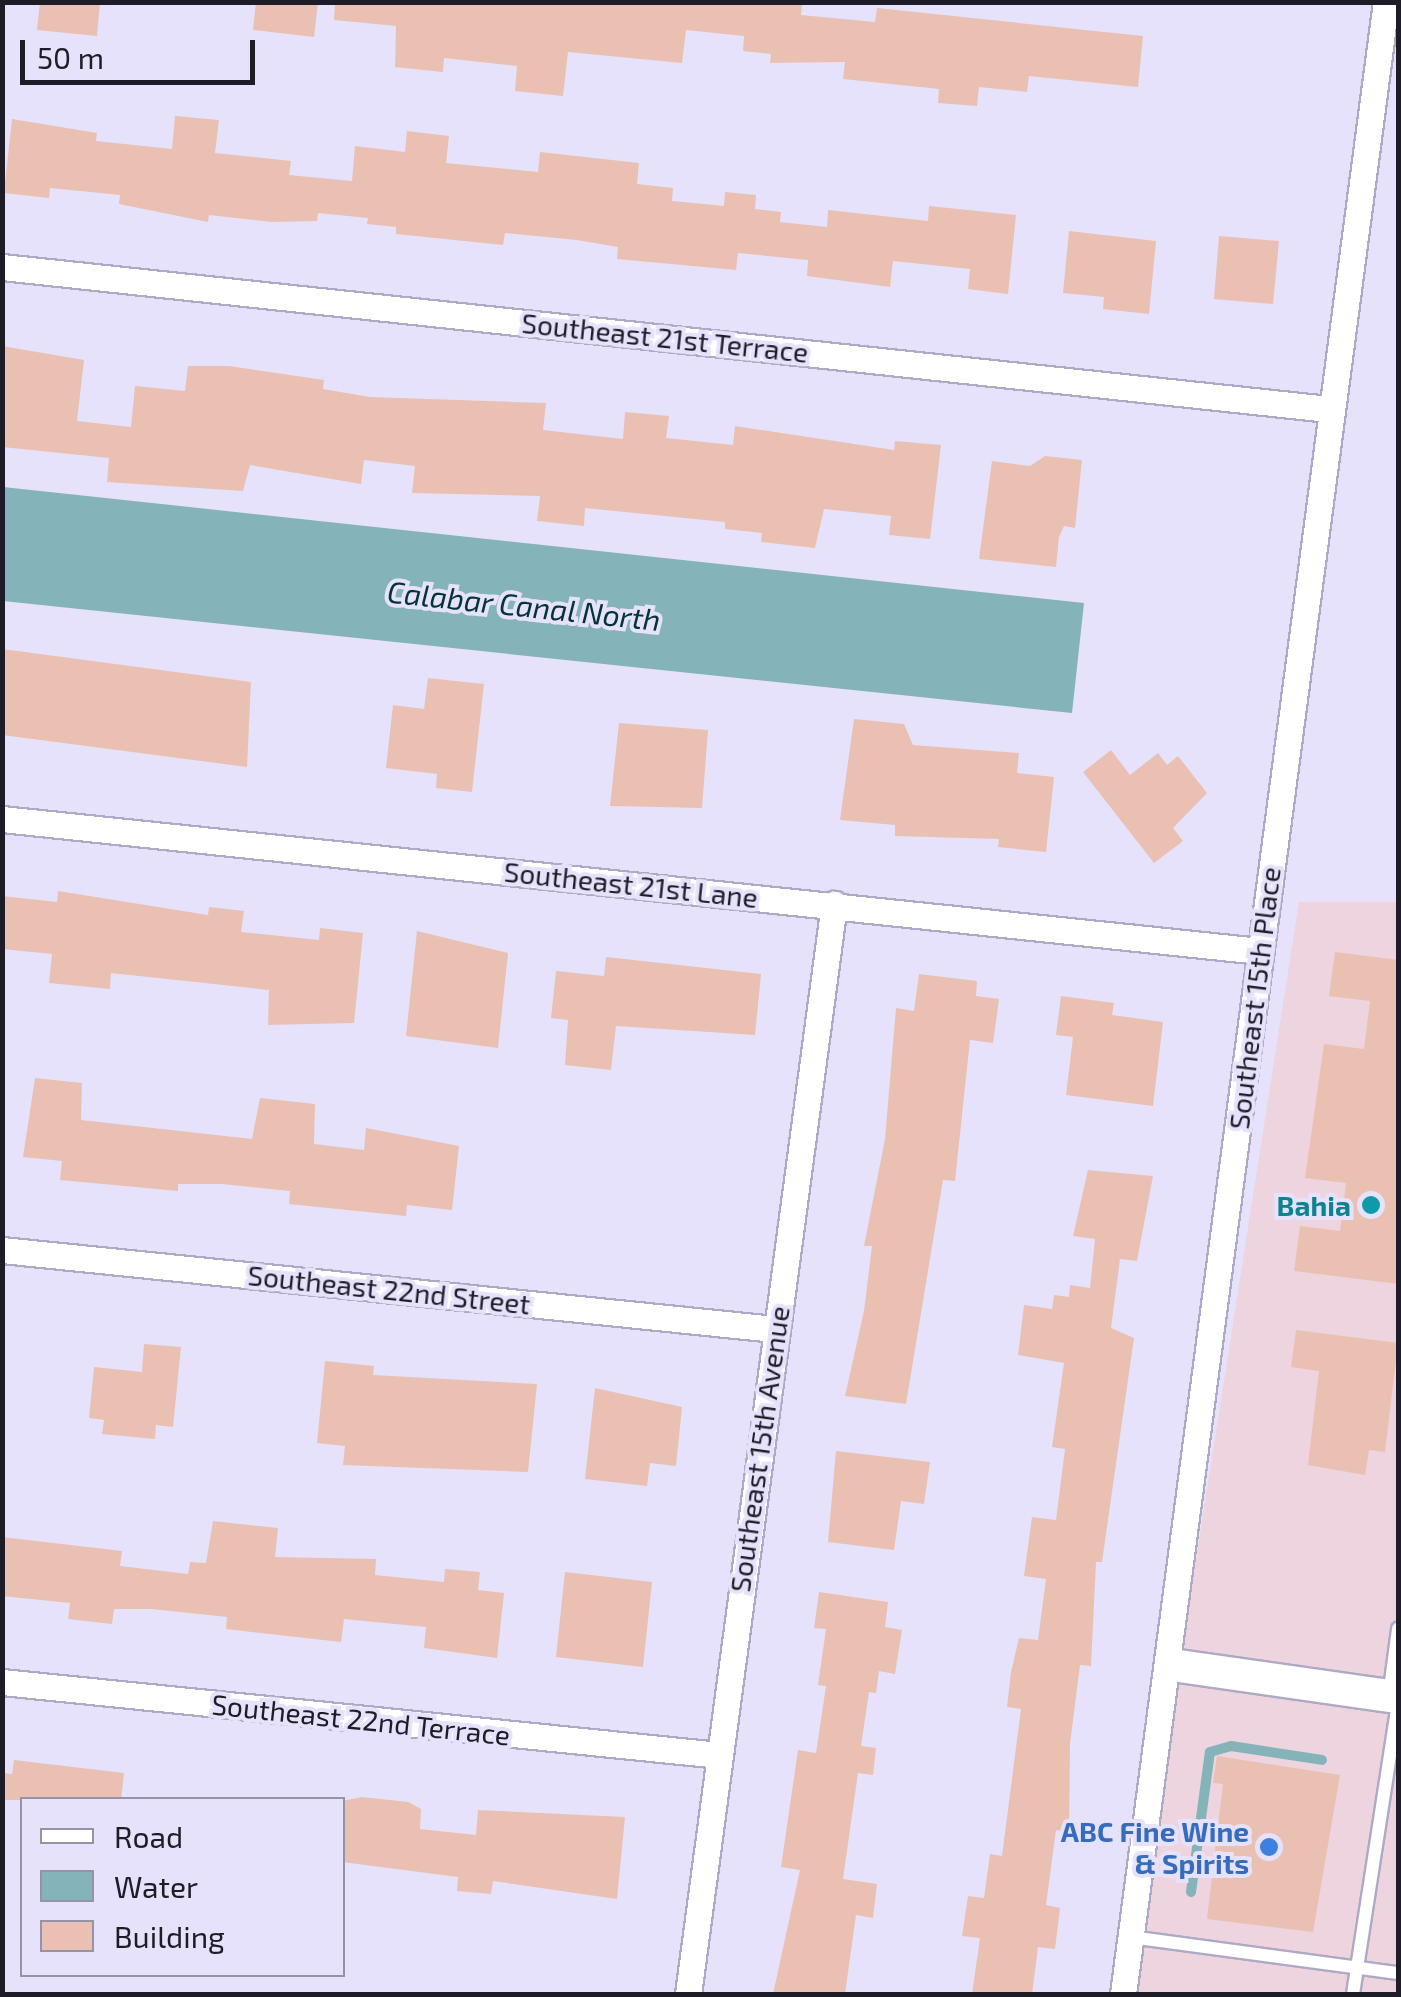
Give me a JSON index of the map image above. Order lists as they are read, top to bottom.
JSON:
{
  "streets": {
    "street": [
      "Southeast 21st Terrace",
      "Southeast 21st Lane",
      "Southeast 15th Place",
      "Southeast 22nd Street",
      "Southeast 15th Avenue",
      "Southeast 22nd Terrace"
    ]
  },
  "crossings": [
    ["Southeast 21st Terrace", "Southeast 15th Place"],
    ["Southeast 21st Lane", "Southeast 15th Place"],
    ["Southeast 21st Lane", "Southeast 15th Avenue"],
    ["Southeast 22nd Street", "Southeast 15th Avenue"],
    ["Southeast 15th Avenue", "Southeast 22nd Terrace"]
  ],
  "water": ["Calabar Canal North"],
  "places": ["Bahia", "ABC Fine Wine & Spirits"],
  "legend": ["Road", "Water", "Building"],
  "scale_bar": "50 m"
}
